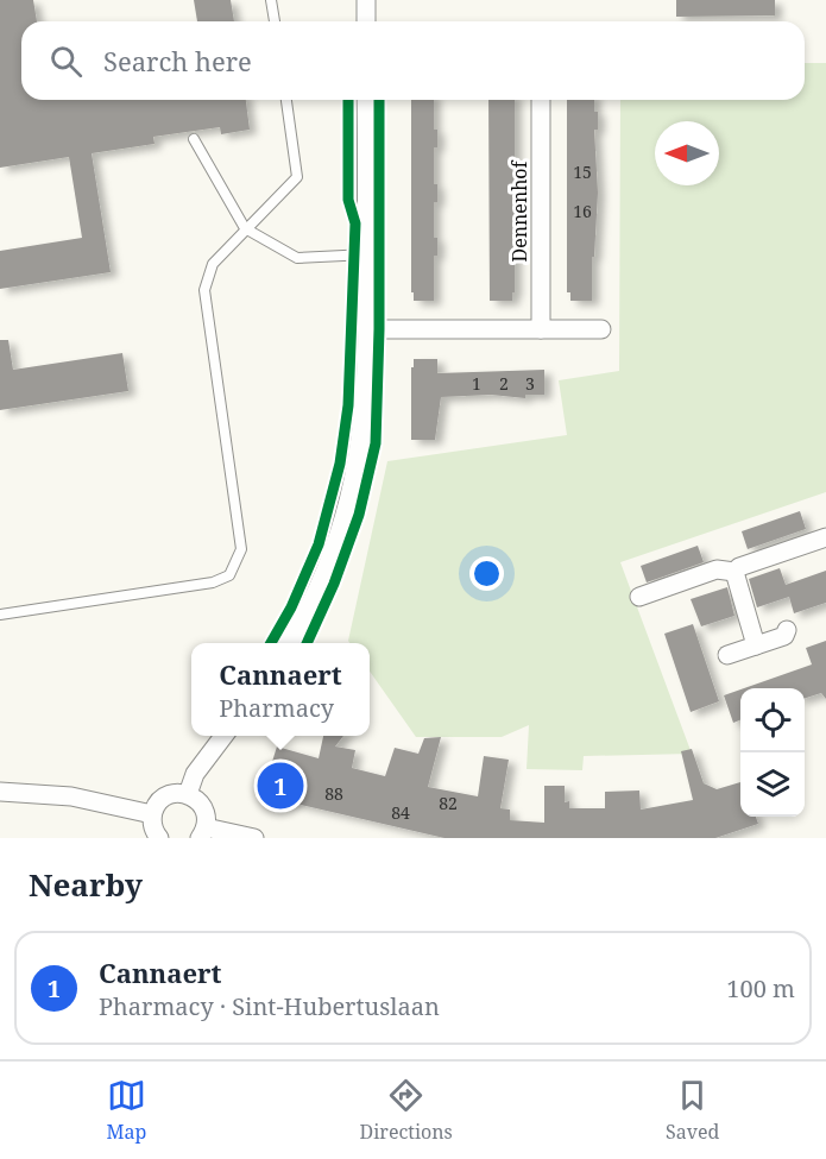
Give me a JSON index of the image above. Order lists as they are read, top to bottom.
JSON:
{
  "streets": {
    "street": ["Dennenhof"]
  },
  "house_numbers": [
    "15",
    "16",
    "1",
    "2",
    "3",
    "88",
    "82",
    "84"
  ],
  "north": "left",
  "page": {
    "search": "Search here",
    "popup": ["Cannaert", "Pharmacy"],
    "pins": "1",
    "heading": "Nearby",
    "list": [
      {
        "mark": "1",
        "name": "Cannaert",
        "note": "Pharmacy · Sint-Hubertuslaan",
        "value": "100 m"
      }
    ],
    "nav": ["Map", "Directions", "Saved"]
  }
}
